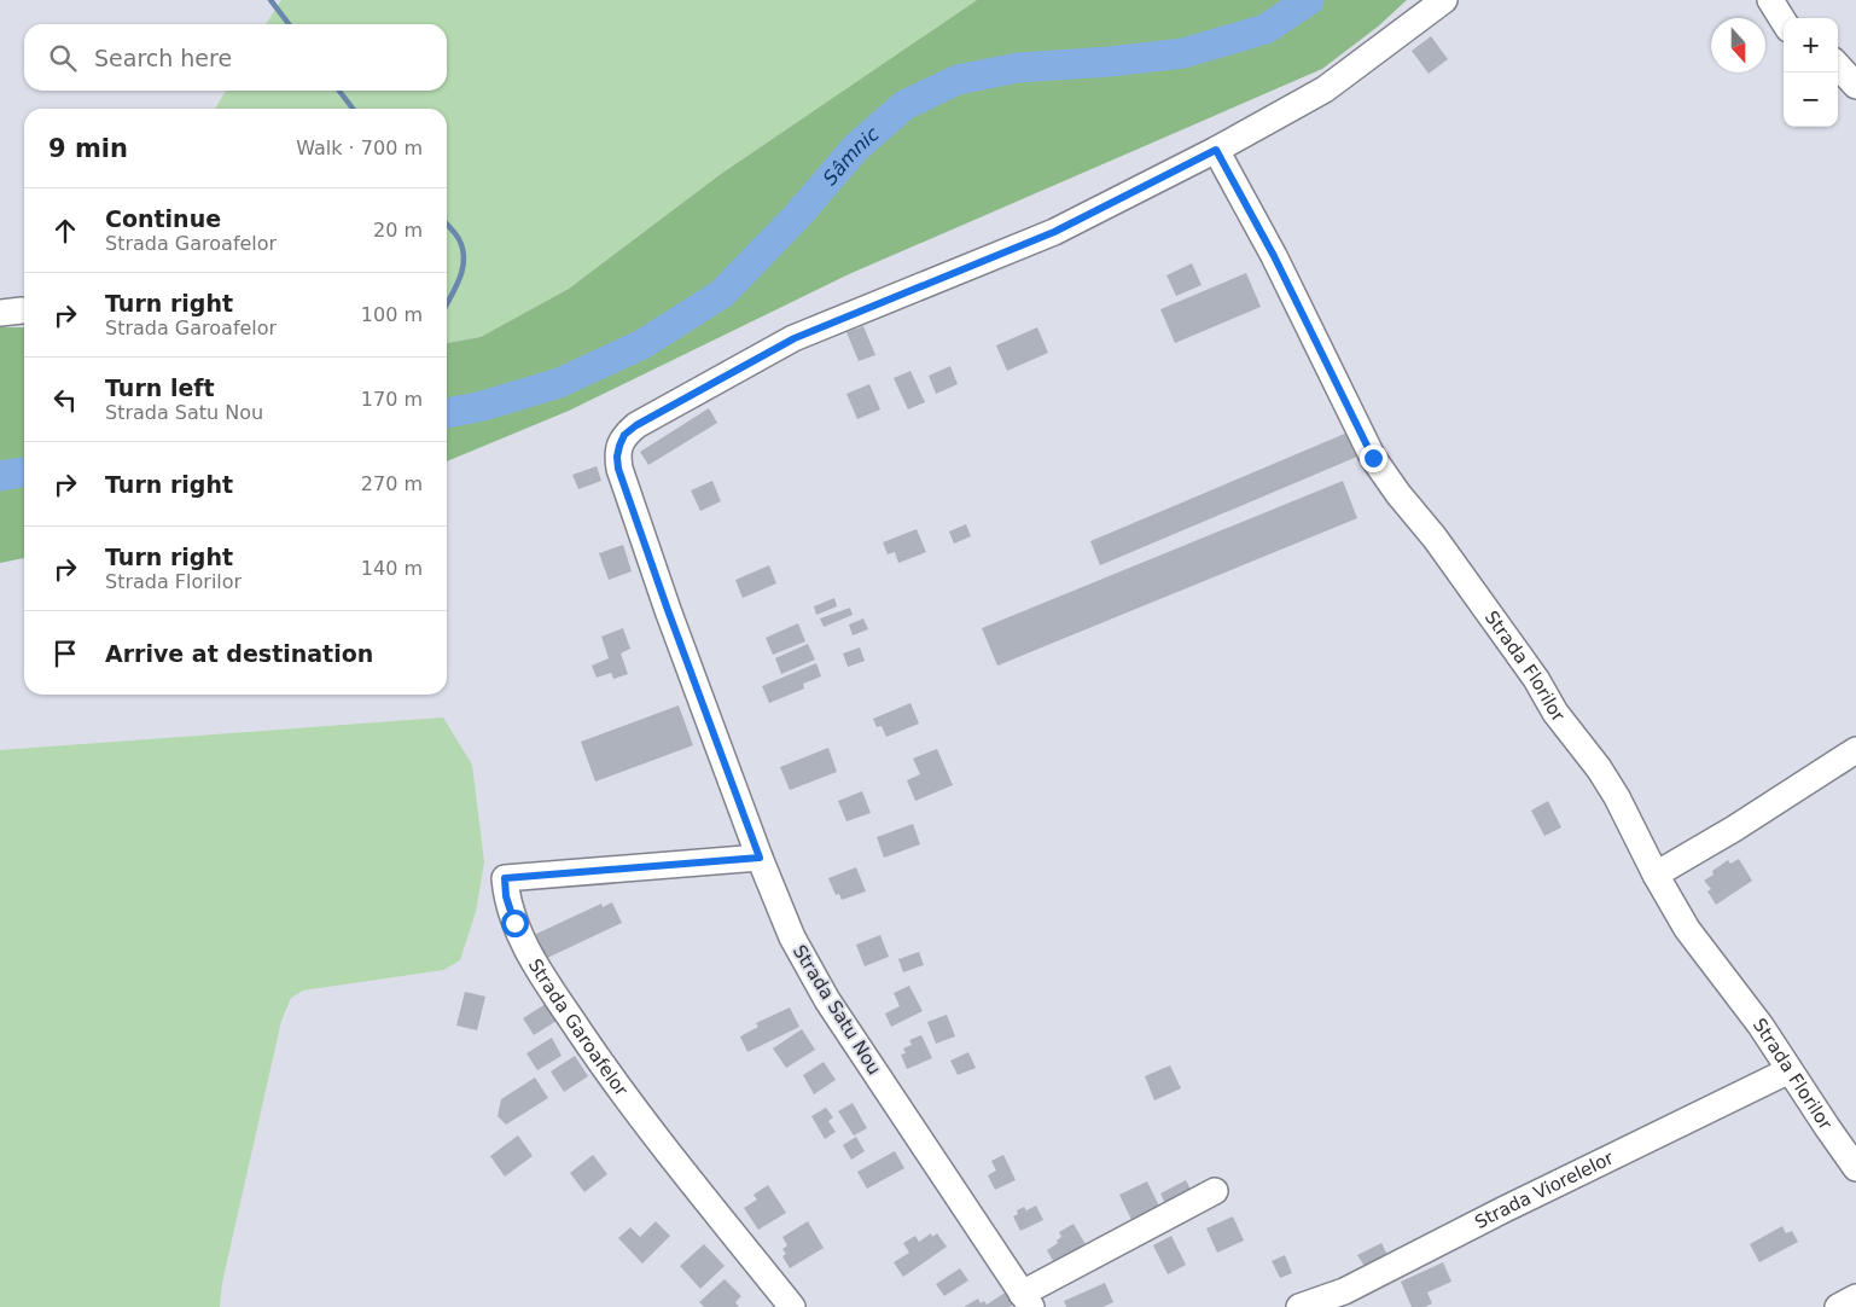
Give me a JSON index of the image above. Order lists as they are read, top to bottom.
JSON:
{
  "streets": {
    "street": [
      "Strada Florilor",
      "Strada Satu Nou",
      "Strada Garoafelor",
      "Strada Viorelelor"
    ]
  },
  "crossings": [
    ["Strada Florilor", "Strada Satu Nou"],
    ["Strada Florilor", "Strada Viorelelor"],
    ["Strada Satu Nou", "Strada Garoafelor"]
  ],
  "water": ["Sâmnic"],
  "north": "bottom",
  "page": {
    "map_buttons": ["+", "−"],
    "search": "Search here",
    "heading": ["9 min", "Walk · 700 m"],
    "list": [
      ["Continue", "Strada Garoafelor", "20 m"],
      ["Turn right", "Strada Garoafelor", "100 m"],
      ["Turn left", "Strada Satu Nou", "170 m"],
      ["Turn right", "270 m"],
      ["Turn right", "Strada Florilor", "140 m"],
      "Arrive at destination"
    ]
  }
}
